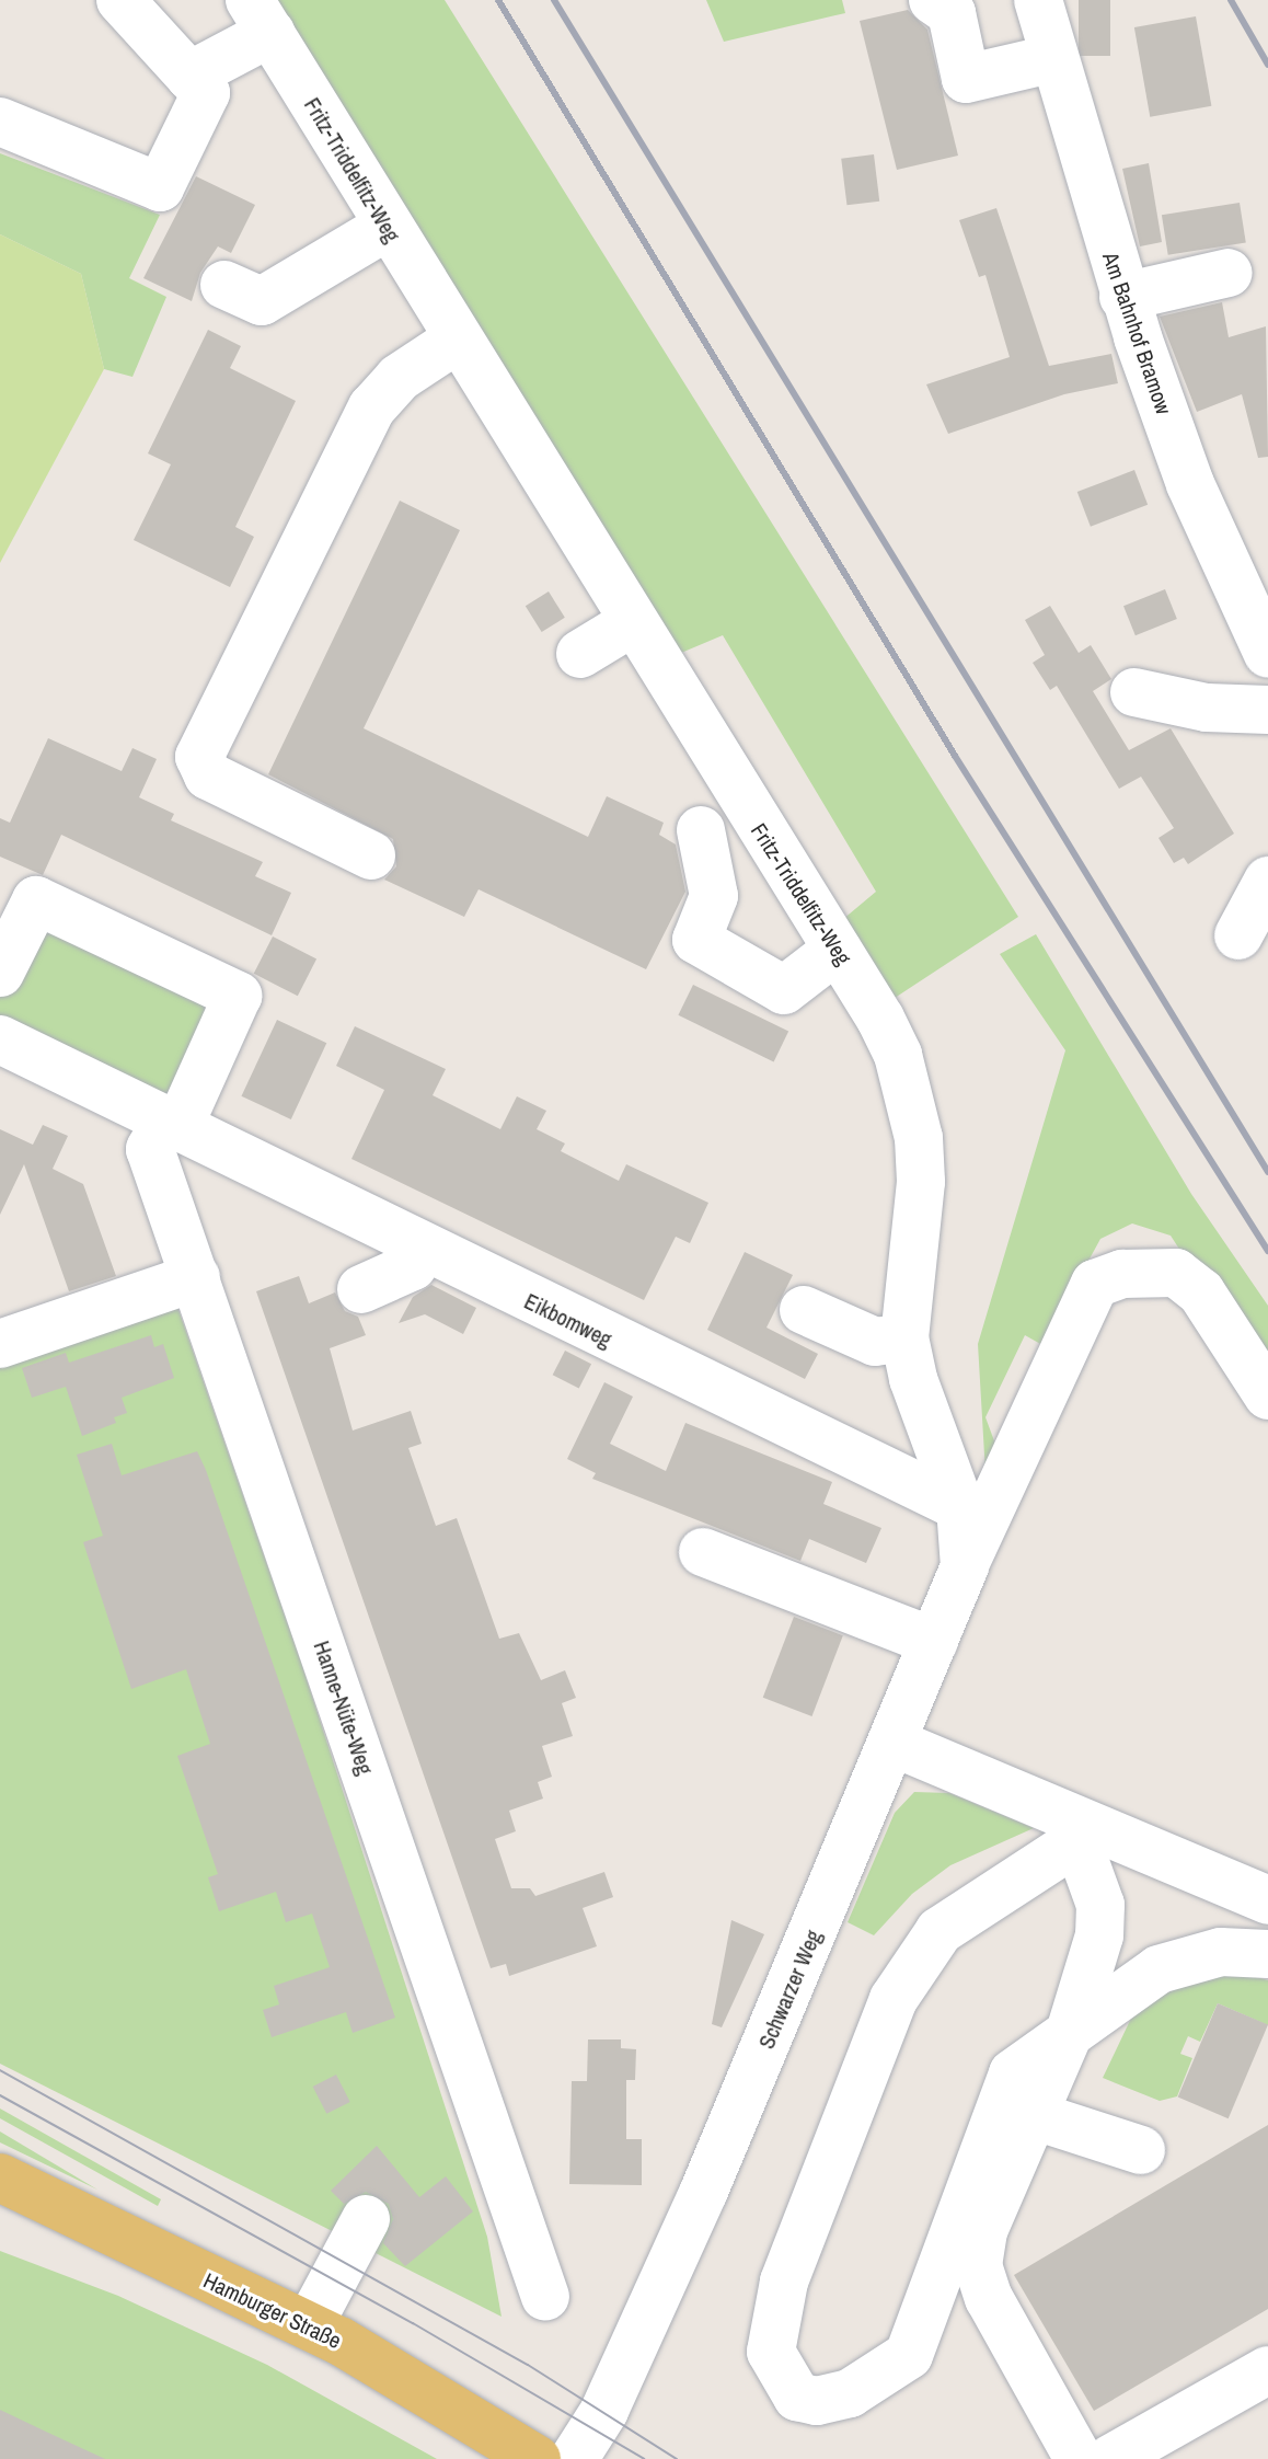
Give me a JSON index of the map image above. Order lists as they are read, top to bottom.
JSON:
{
  "streets": {
    "main road": ["Hamburger Straße"],
    "street": [
      "Fritz-Triddelfitz-Weg",
      "Am Bahnhof Bramow",
      "Eikbomweg",
      "Hanne-Nüte-Weg",
      "Schwarzer Weg"
    ]
  },
  "crossings": [
    ["Fritz-Triddelfitz-Weg", "Eikbomweg"],
    ["Fritz-Triddelfitz-Weg", "Schwarzer Weg"],
    ["Eikbomweg", "Hanne-Nüte-Weg"],
    ["Eikbomweg", "Schwarzer Weg"]
  ]
}
